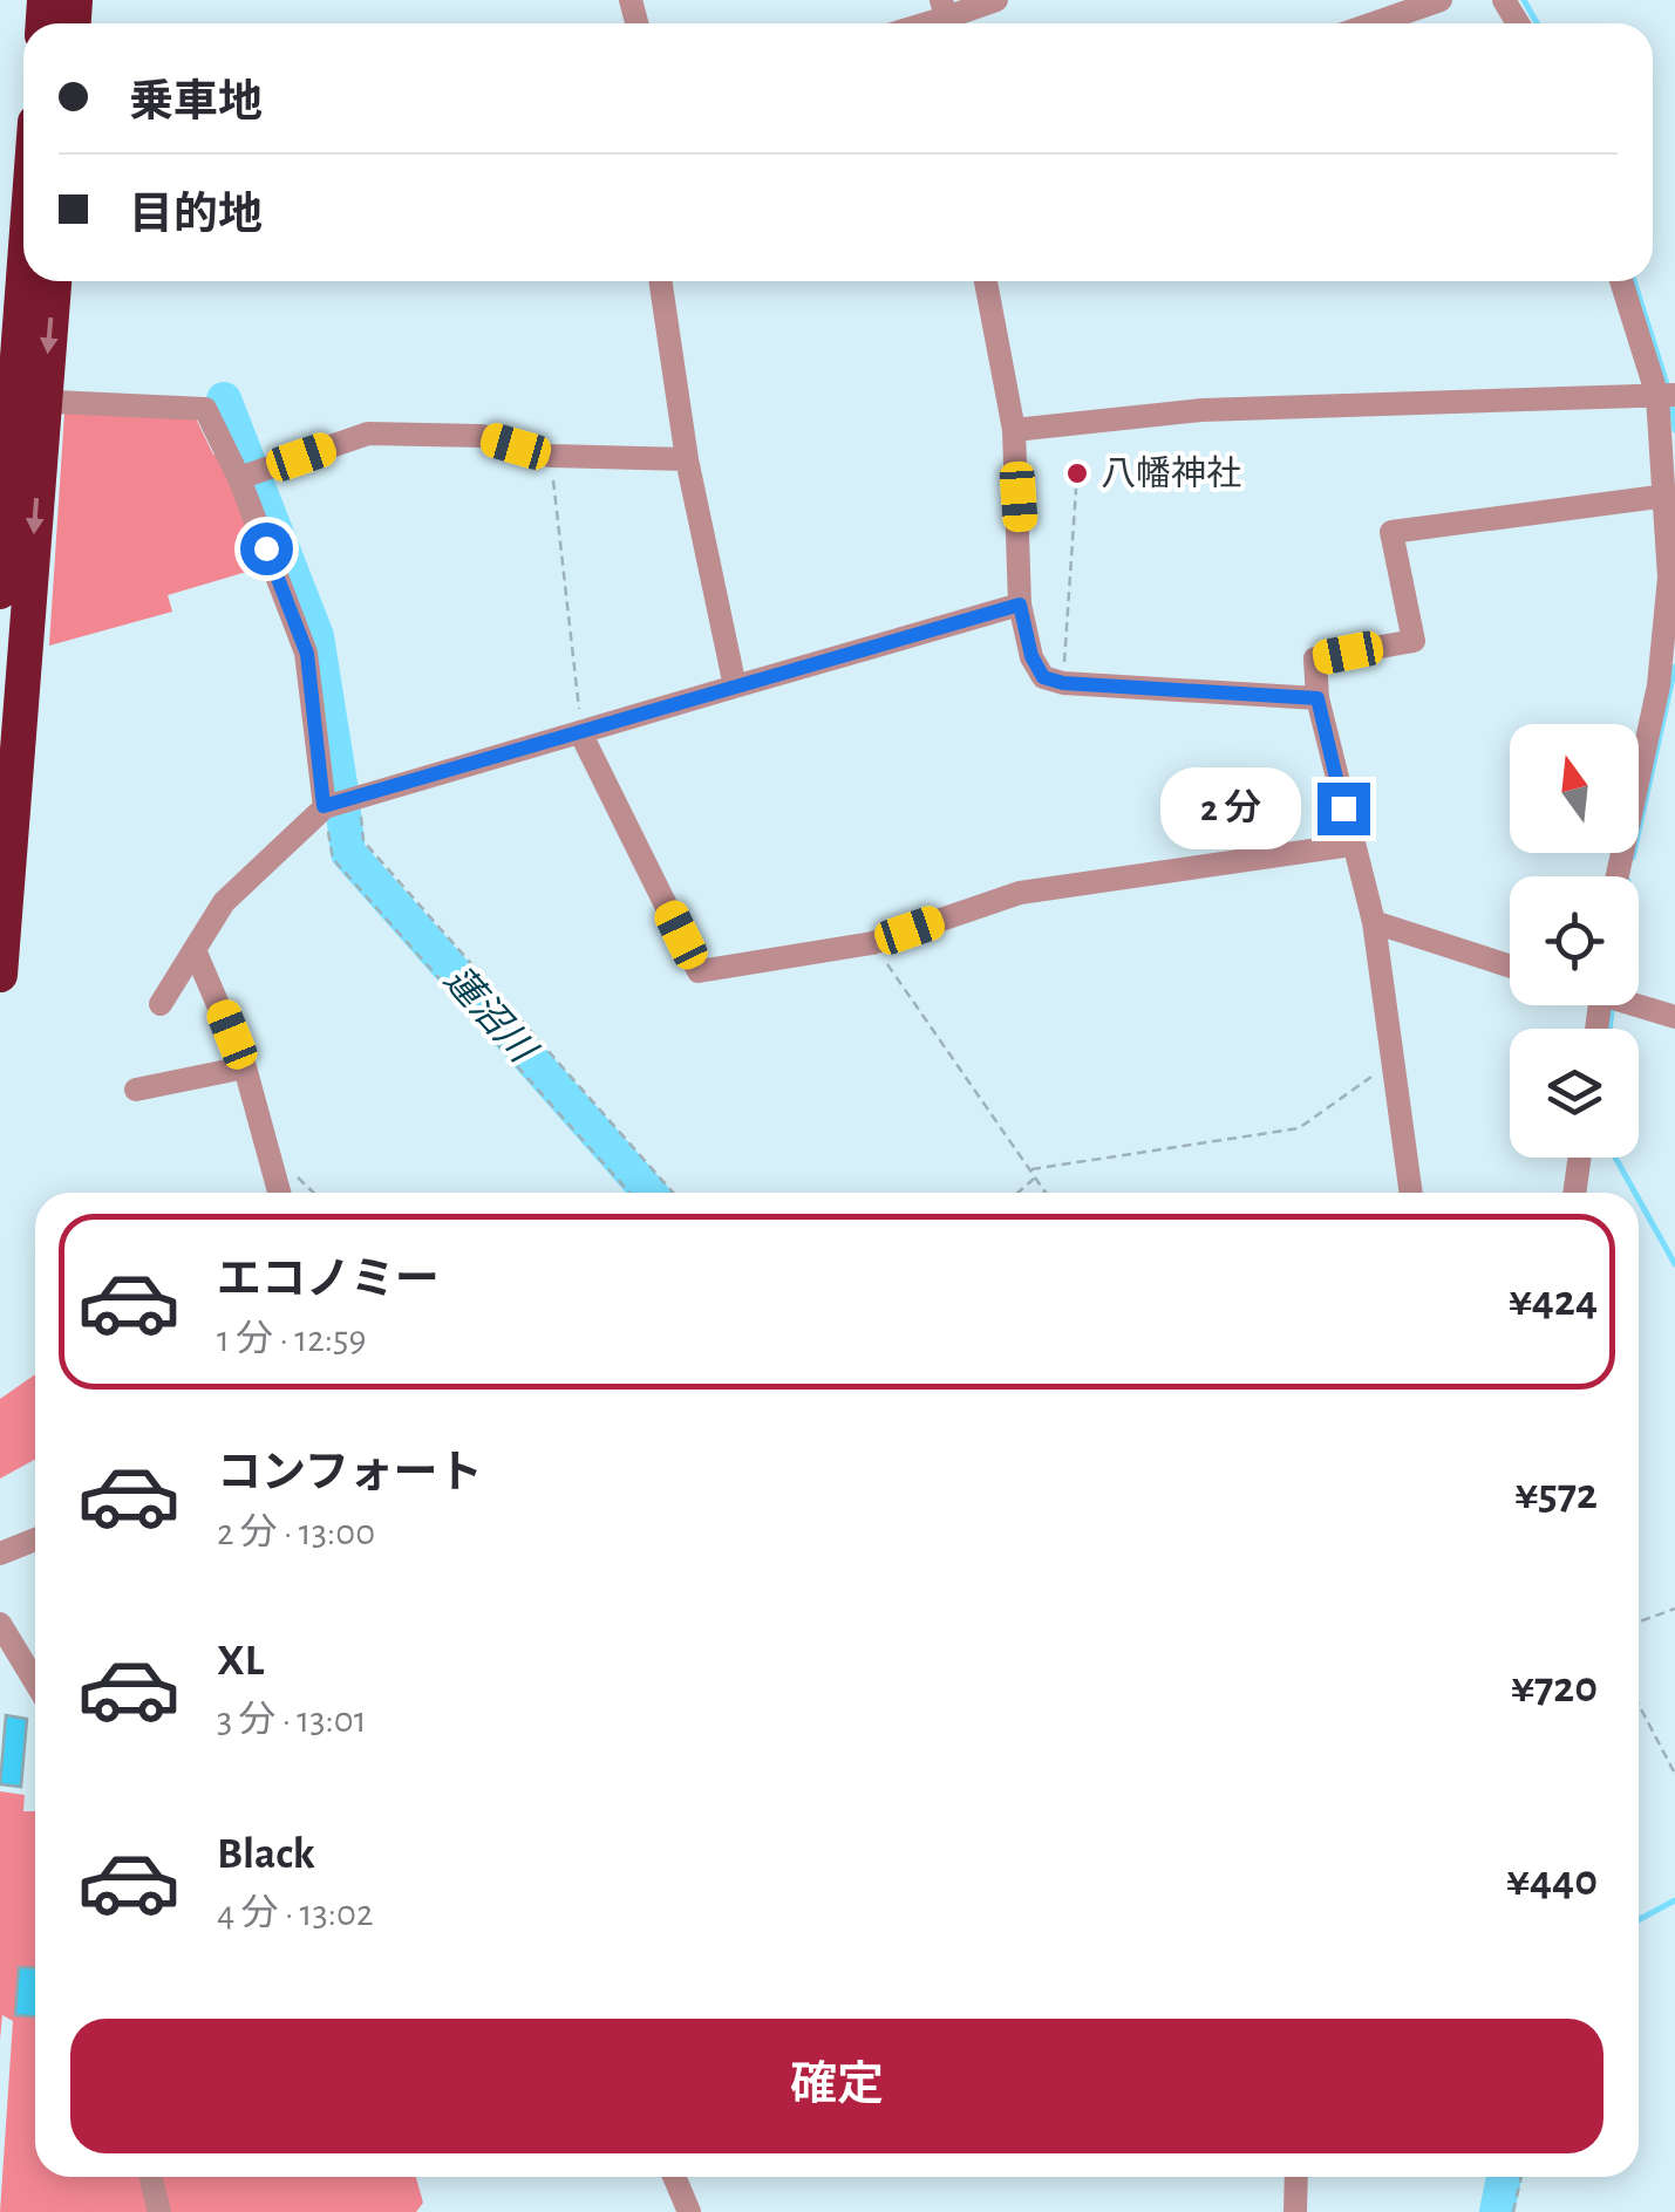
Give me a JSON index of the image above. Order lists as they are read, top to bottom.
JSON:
{
  "water": ["蓮沼川"],
  "places": ["八幡神社"],
  "north": "top",
  "page": {
    "banner": ["乗車地", "目的地"],
    "bubble": "2 分",
    "list": [
      {
        "name": "エコノミー",
        "note": "1 分 · 12:59",
        "value": "¥424"
      },
      {
        "name": "コンフォート",
        "note": "2 分 · 13:00",
        "value": "¥572"
      },
      {
        "name": "XL",
        "note": "3 分 · 13:01",
        "value": "¥720"
      },
      {
        "name": "Black",
        "note": "4 分 · 13:02",
        "value": "¥440"
      }
    ],
    "buttons": "確定"
  }
}
